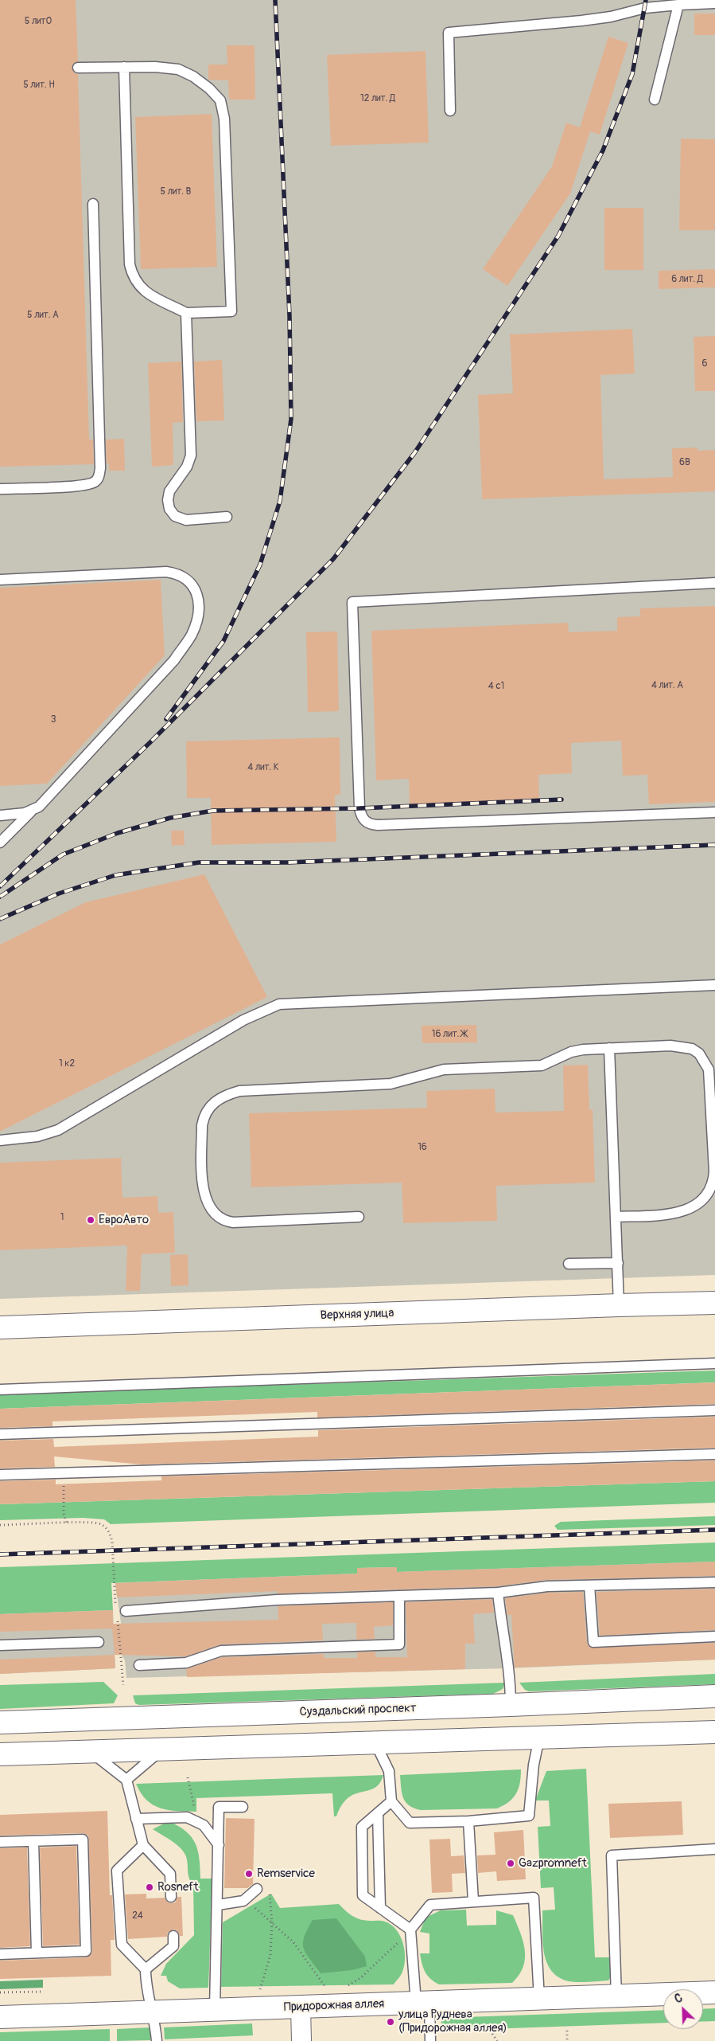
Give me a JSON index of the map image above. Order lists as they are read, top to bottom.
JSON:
{
  "streets": {
    "main road": ["Верхняя улица", "Суздальский проспект", "Придорожная аллея"]
  },
  "places": [
    "ЕвроАвто",
    "Gazpromneft",
    "Remservice",
    "Rosneft",
    "улица Руднева (Придорожная аллея)"
  ],
  "house_numbers": [
    "5 литО",
    "5 лит. Н",
    "12 лит. Д",
    "5 лит. В",
    "6 лит. Д",
    "5 лит. А",
    "6",
    "6В",
    "4 лит. А",
    "4 с1",
    "3",
    "4 лит. К",
    "16 лит. Ж",
    "1 к2",
    "16",
    "1",
    "24"
  ],
  "north": "top left"
}
